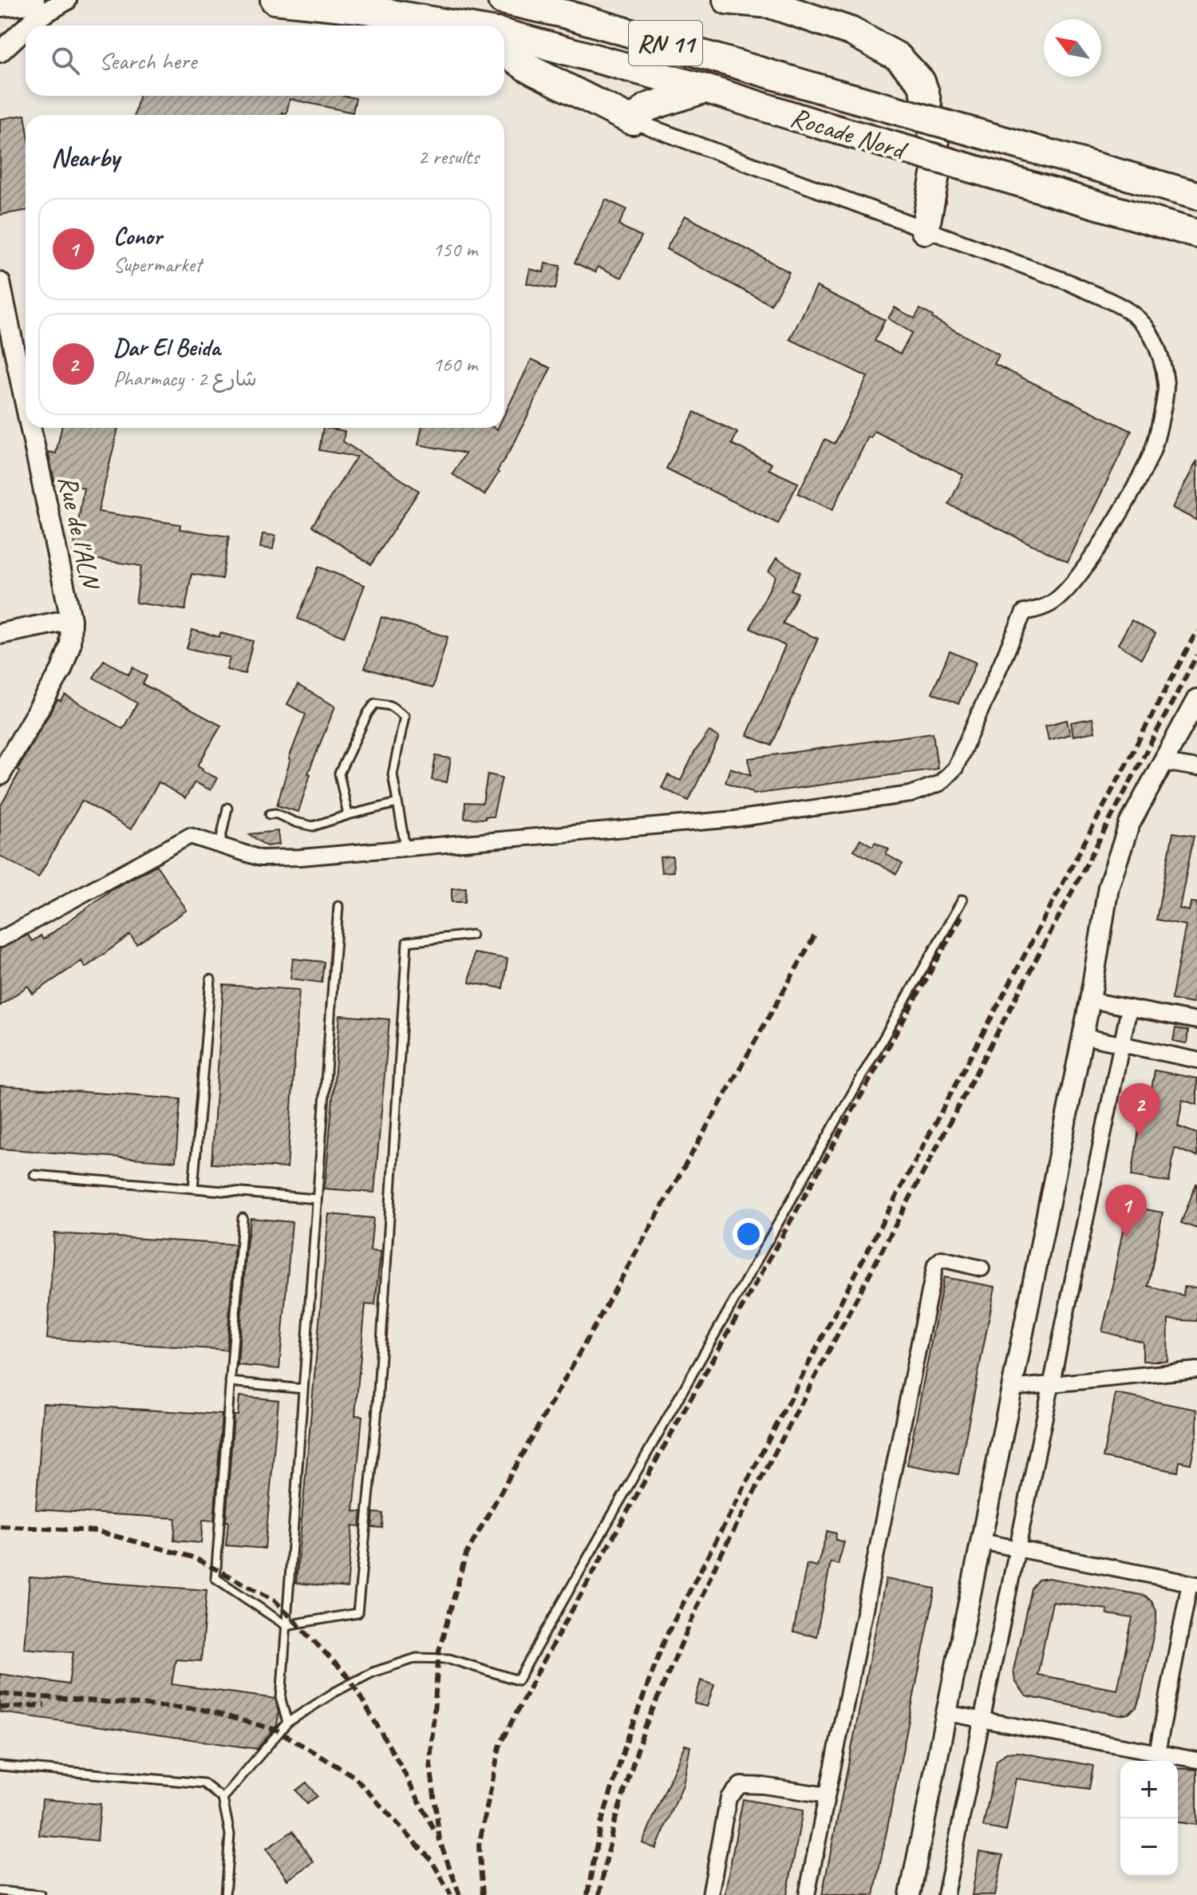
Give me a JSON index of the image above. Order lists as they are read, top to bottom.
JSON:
{
  "streets": {
    "highway": ["RN 11", "Rocade Nord"],
    "street": ["Rue de l'ALN"]
  },
  "north": "top left",
  "page": {
    "search": "Search here",
    "heading": ["Nearby", "2 results"],
    "list": [
      {
        "mark": "1",
        "name": "Conor",
        "note": "Supermarket",
        "value": "150 m"
      },
      {
        "mark": "2",
        "name": "Dar El Beida",
        "note": "Pharmacy · شارع 2",
        "value": "160 m"
      }
    ],
    "pins": ["2", "1"],
    "map_buttons": ["+", "−"]
  }
}
